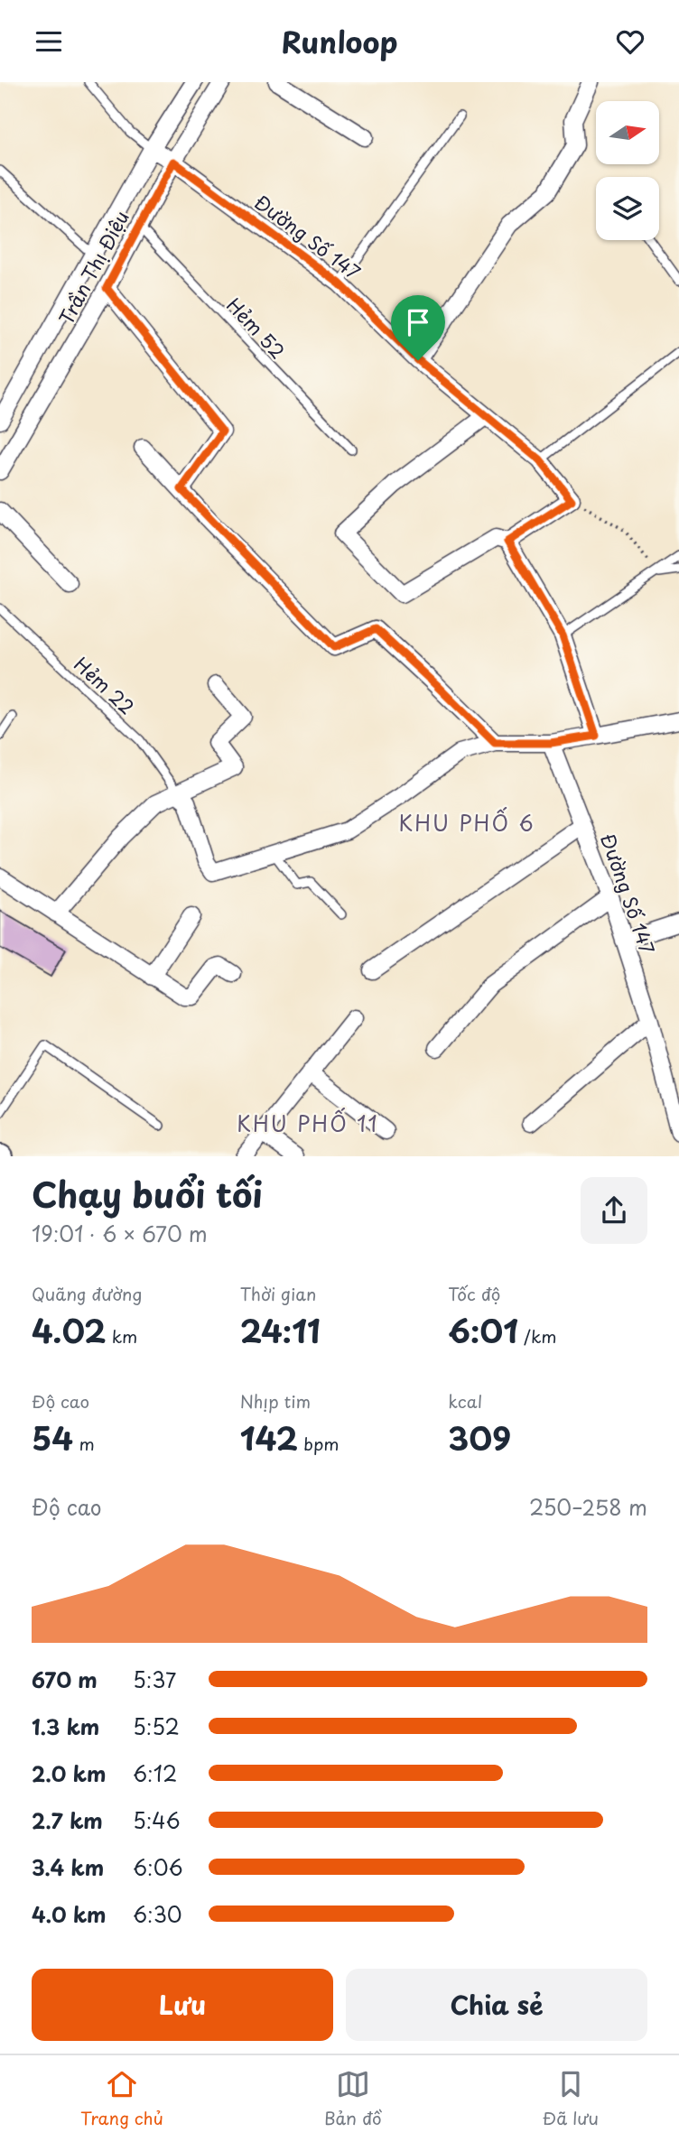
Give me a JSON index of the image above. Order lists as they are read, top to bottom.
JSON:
{
  "streets": {
    "street": ["Đường Số 147", "Trần Thị Điệu"],
    "lane": ["Hẻm 52", "Hẻm 22"]
  },
  "crossings": [
    ["Đường Số 147", "Trần Thị Điệu"],
    ["Trần Thị Điệu", "Hẻm 52"]
  ],
  "districts": ["KHU PHỐ 6", "KHU PHỐ 11"],
  "north": "right",
  "page": {
    "header": "Runloop",
    "heading": ["Chạy buổi tối", "19:01 · 6 × 670 m"],
    "stats": [
      ["Quãng đường", "4.02 km"],
      ["Thời gian", "24:11"],
      ["Tốc độ", "6:01 /km"],
      ["Độ cao", "54 m"],
      ["Nhịp tim", "142 bpm"],
      ["kcal", "309"]
    ],
    "chart": ["Độ cao", "250–258 m"],
    "list": [
      {
        "name": "670 m",
        "note": "5:37"
      },
      {
        "name": "1.3 km",
        "note": "5:52"
      },
      {
        "name": "2.0 km",
        "note": "6:12"
      },
      {
        "name": "2.7 km",
        "note": "5:46"
      },
      {
        "name": "3.4 km",
        "note": "6:06"
      },
      {
        "name": "4.0 km",
        "note": "6:30"
      }
    ],
    "buttons": ["Lưu", "Chia sẻ"],
    "tabs": ["Trang chủ", "Bản đồ", "Đã lưu"]
  }
}
